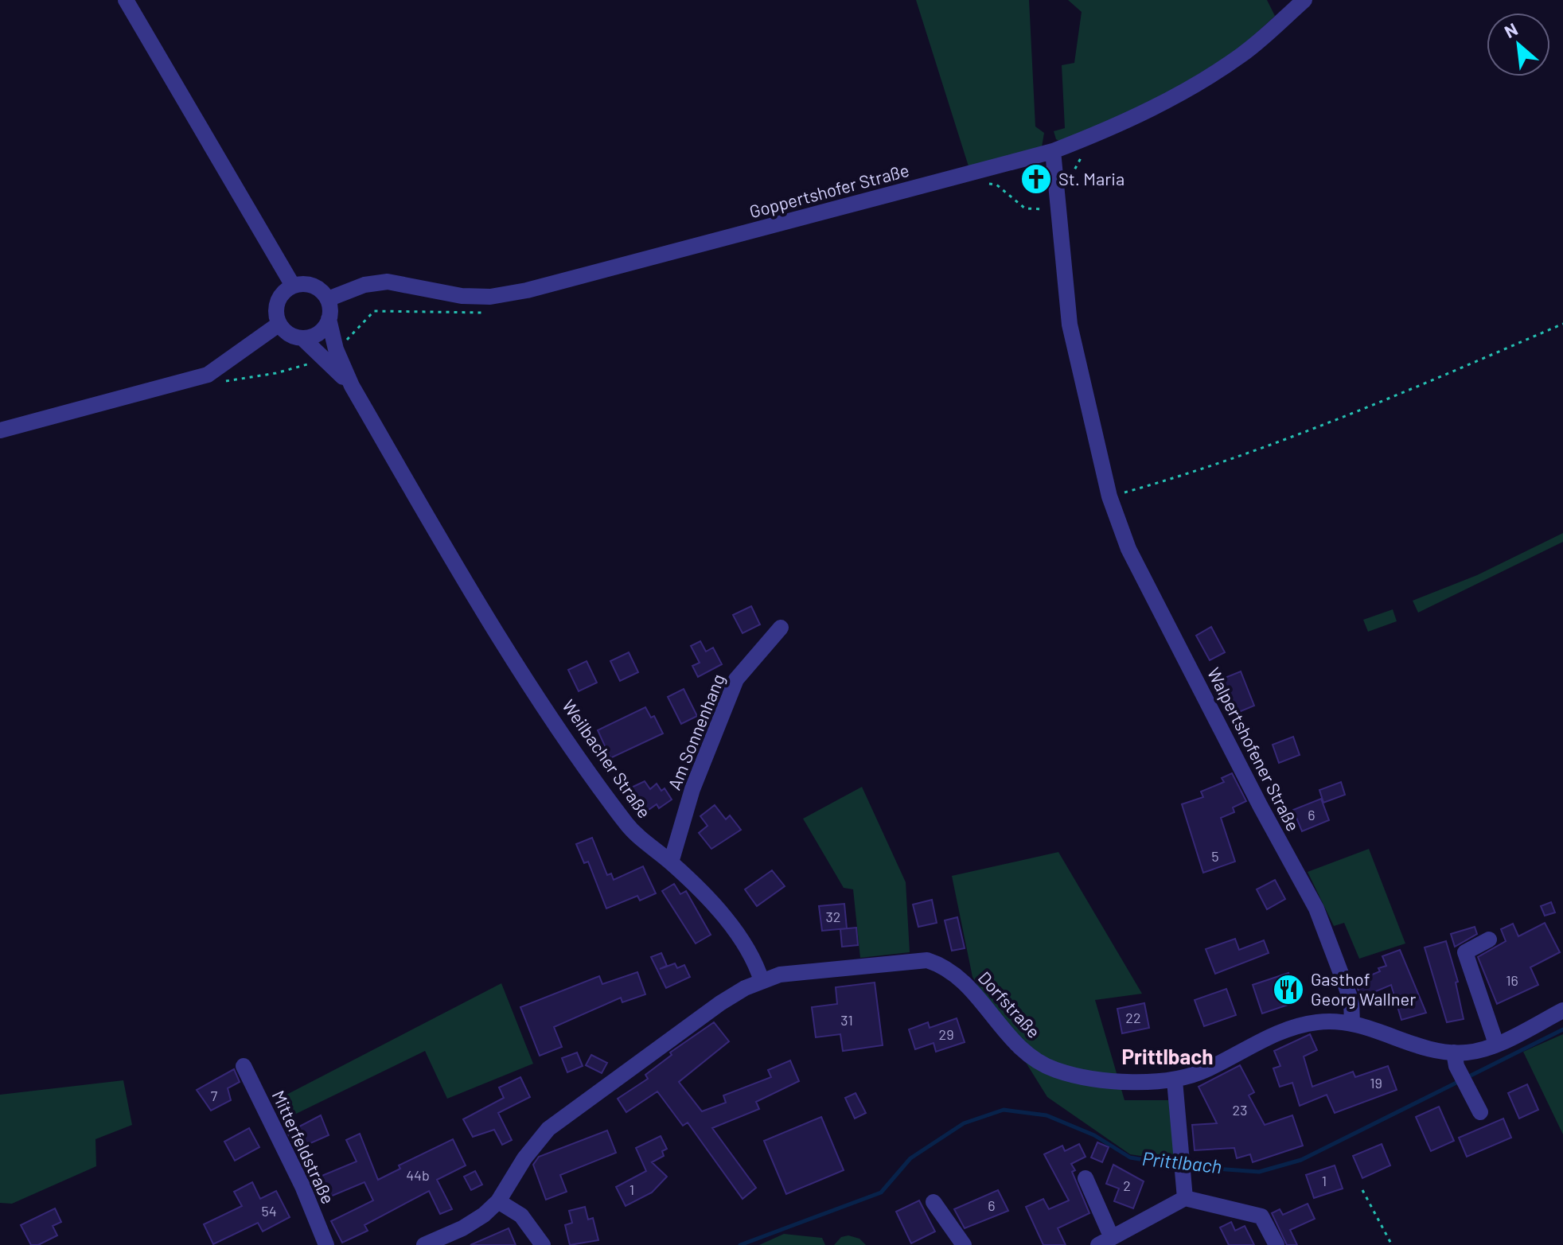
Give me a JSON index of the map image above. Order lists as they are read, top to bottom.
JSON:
{
  "streets": {
    "street": [
      "Goppertshofer Straße",
      "Am Sonnenhang",
      "Walpertshofener Straße",
      "Weilbacher Straße",
      "Dorfstraße",
      "Mitterfeldstraße"
    ]
  },
  "crossings": [
    ["Goppertshofer Straße", "Walpertshofener Straße"],
    ["Am Sonnenhang", "Weilbacher Straße"],
    ["Walpertshofener Straße", "Dorfstraße"],
    ["Weilbacher Straße", "Dorfstraße"]
  ],
  "districts": ["Prittlbach"],
  "water": ["Prittlbach"],
  "places": {
    "church": ["St. Maria"],
    "restaurant": ["Gasthof Georg Wallner"]
  },
  "house_numbers": [
    "6",
    "5",
    "32",
    "16",
    "22",
    "31",
    "29",
    "19",
    "7",
    "23",
    "44b",
    "1",
    "2",
    "1",
    "6",
    "54"
  ],
  "north": "top left"
}
